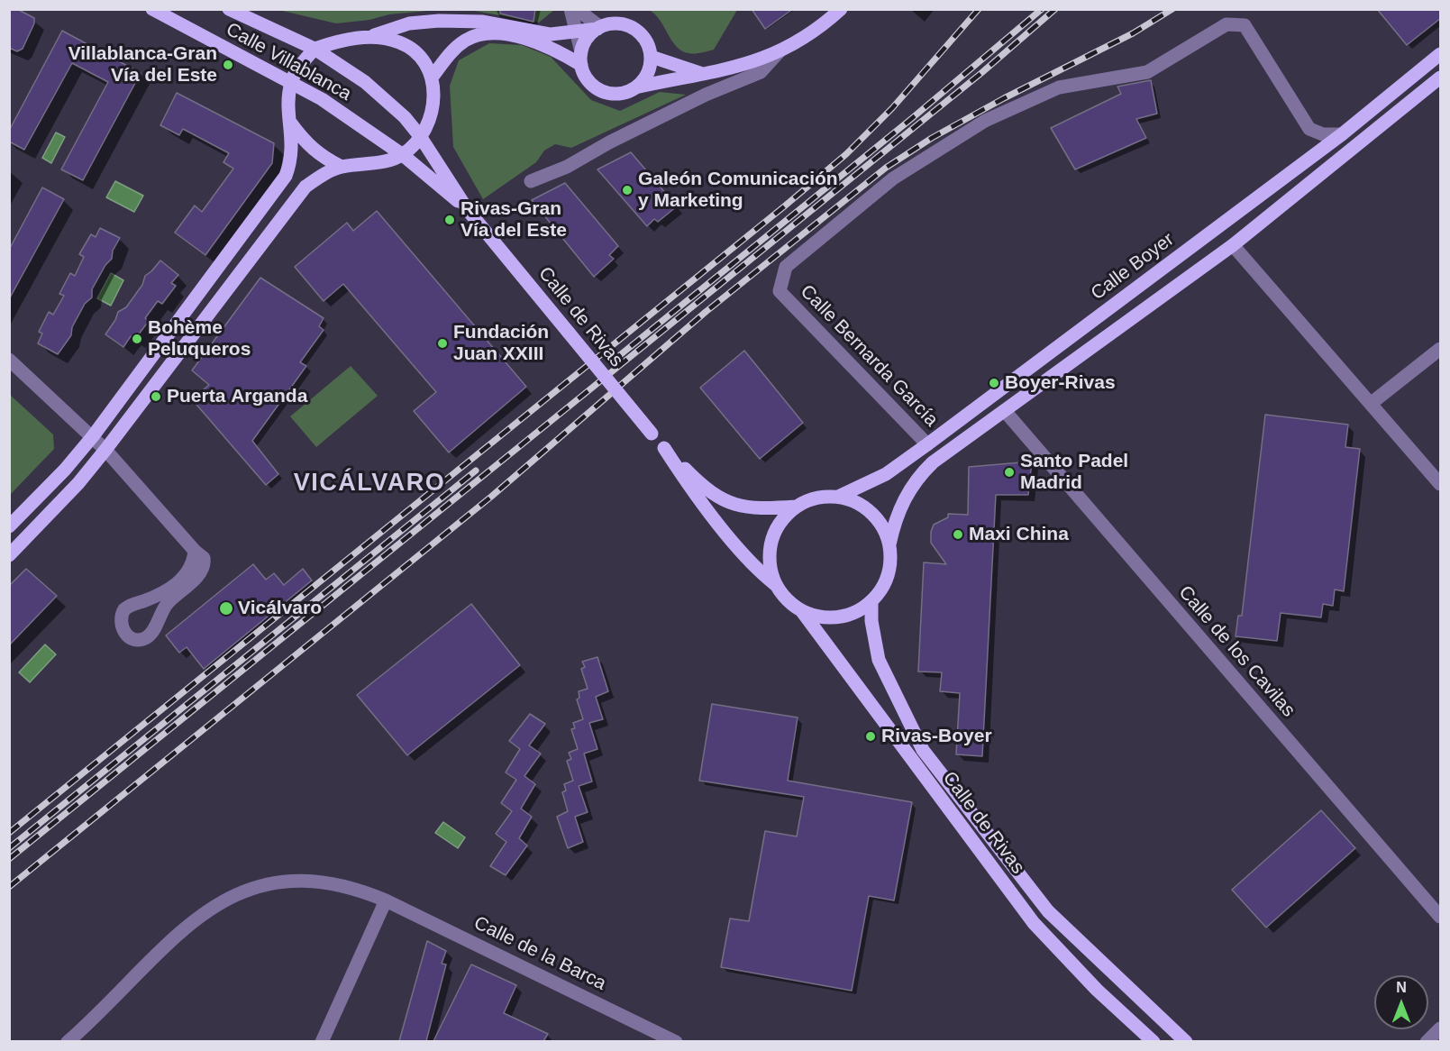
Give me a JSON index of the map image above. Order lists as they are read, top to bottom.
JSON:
{
  "streets": {
    "main road": ["Calle Villablanca", "Calle Boyer", "Calle de Rivas"],
    "street": ["Calle Bernarda García", "Calle de los Cavilas", "Calle de la Barca"]
  },
  "crossings": [
    ["Calle Villablanca", "Calle de Rivas"],
    ["Calle Boyer", "Calle de Rivas"],
    ["Calle Boyer", "Calle Bernarda García"],
    ["Calle Boyer", "Calle de los Cavilas"]
  ],
  "districts": ["VICÁLVARO"],
  "places": [
    "Villablanca-Gran Vía del Este",
    "Galeón Comunicación y Marketing",
    "Rivas-Gran Vía del Este",
    "Bohème Peluqueros",
    "Fundación Juan XXIII",
    "Boyer-Rivas",
    "Puerta Arganda",
    "Santo Padel Madrid",
    "Maxi China",
    "Vicálvaro",
    "Rivas-Boyer"
  ],
  "north": "top"
}
